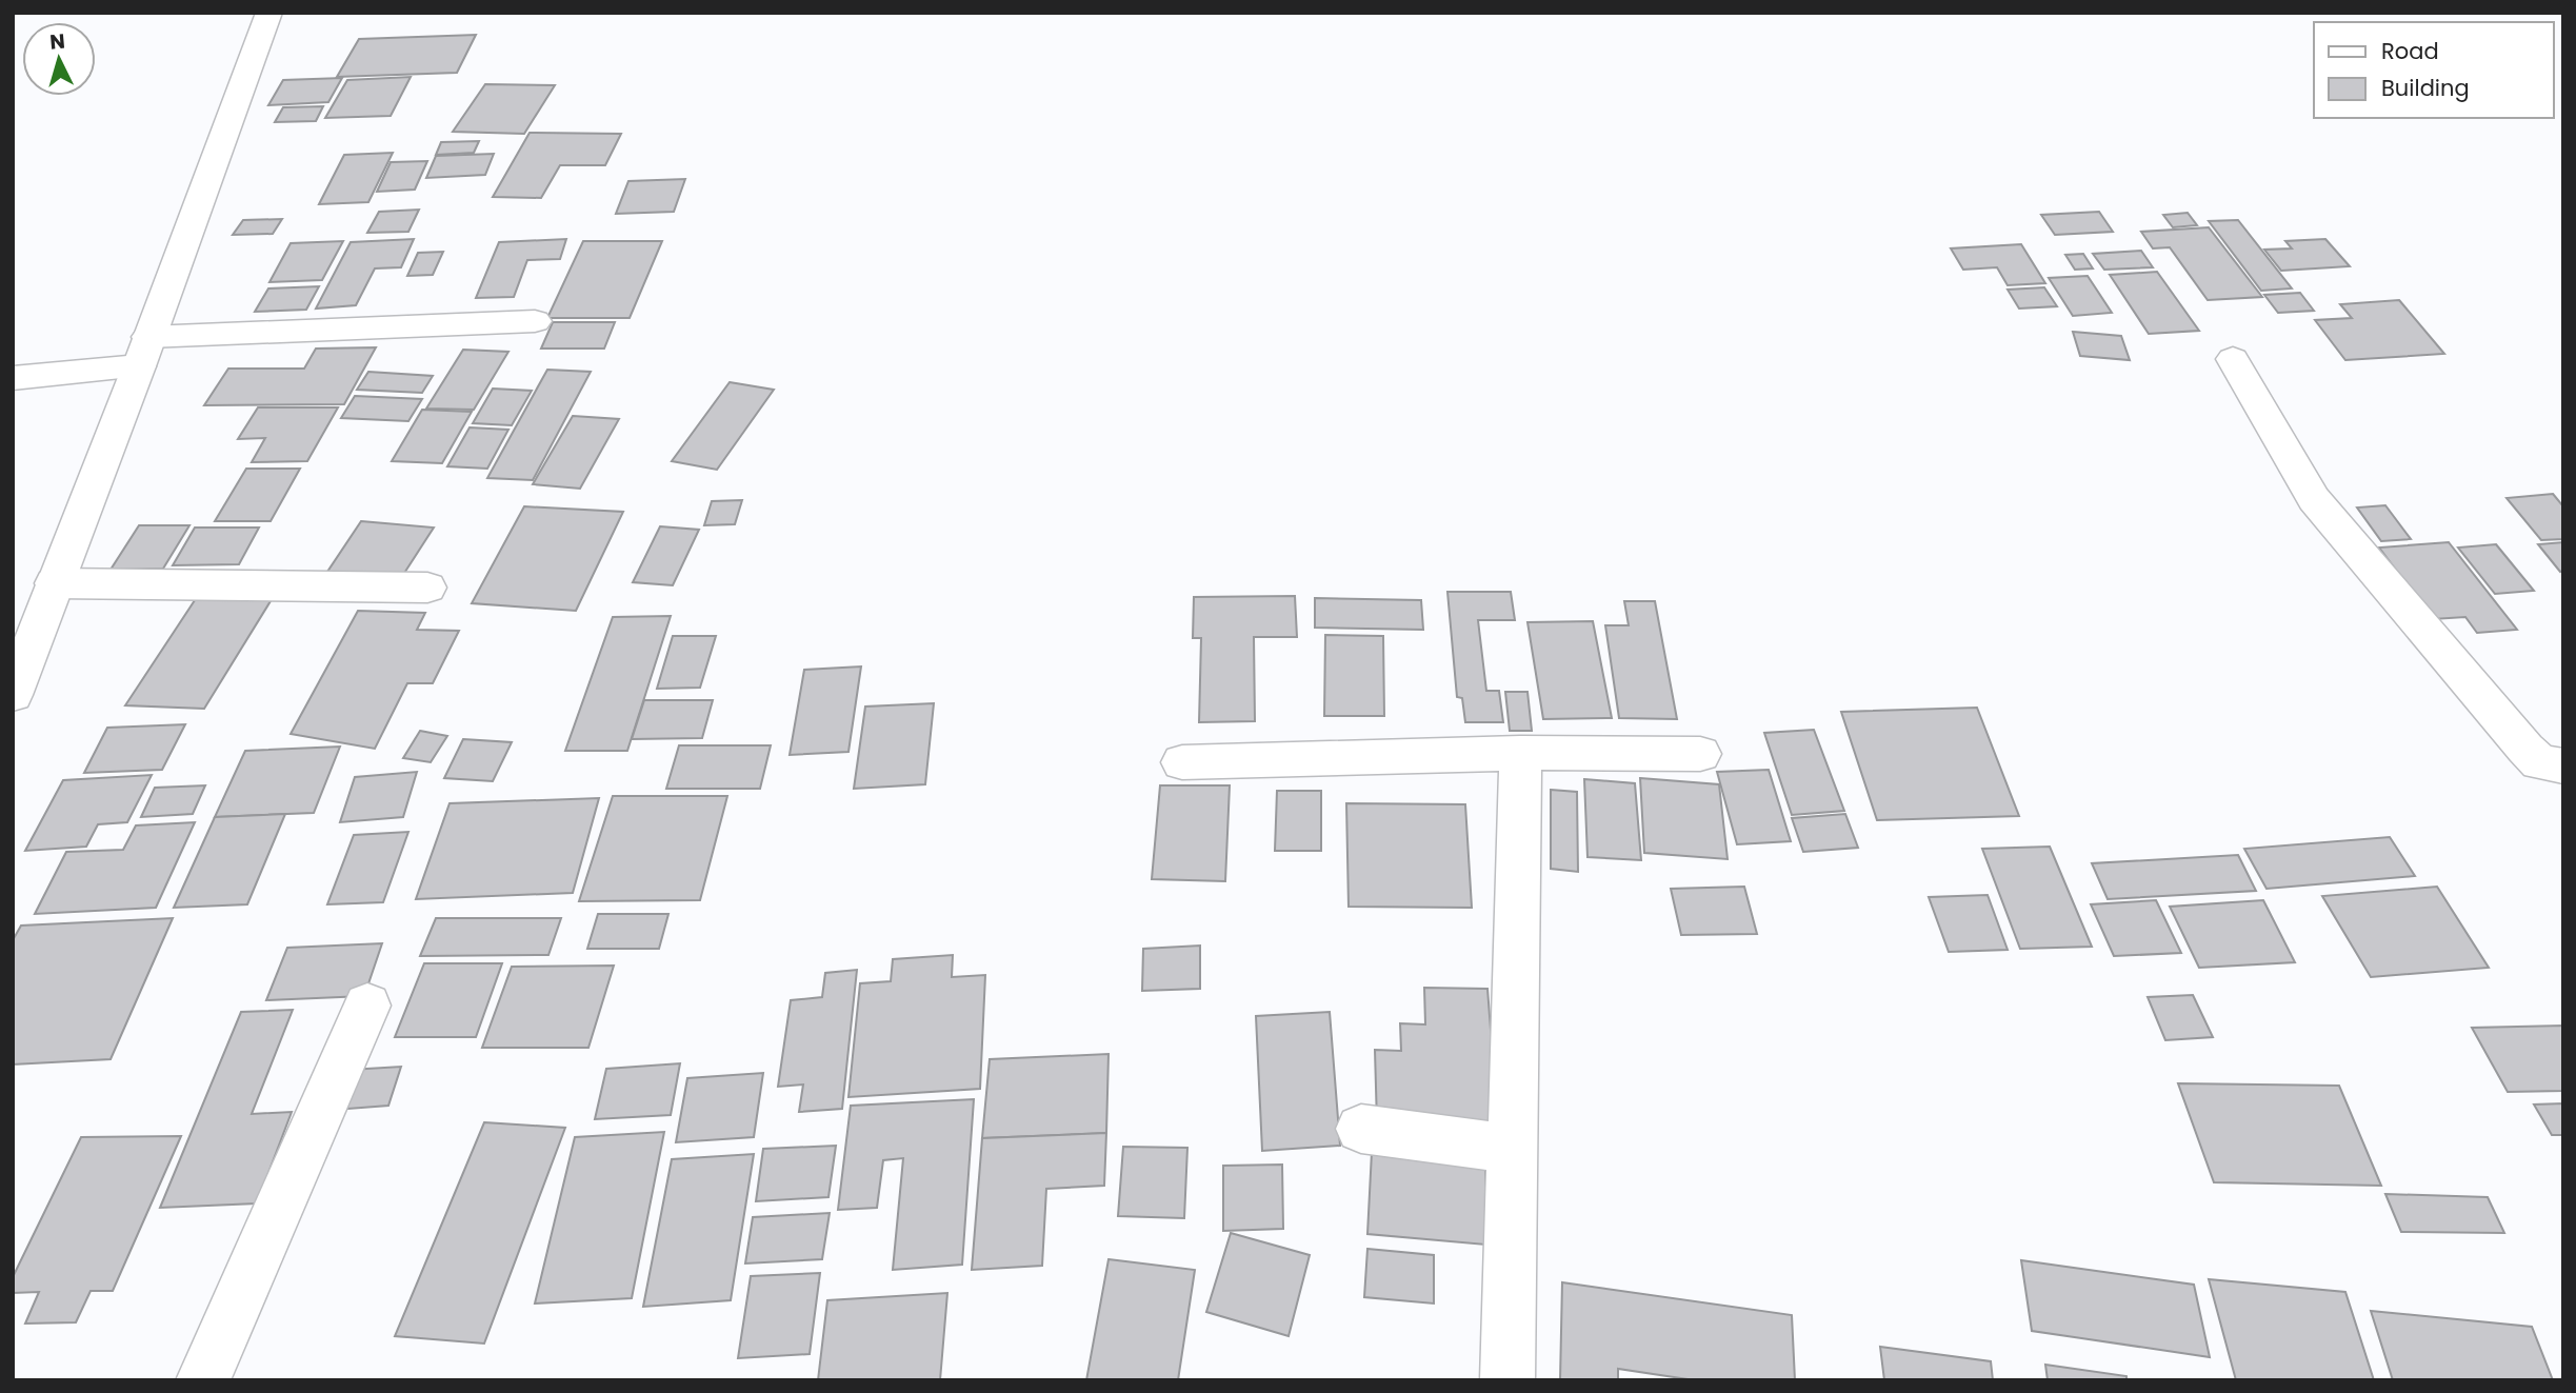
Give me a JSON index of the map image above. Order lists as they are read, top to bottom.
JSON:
{
  "legend": ["Road", "Building"],
  "north": "top"
}
